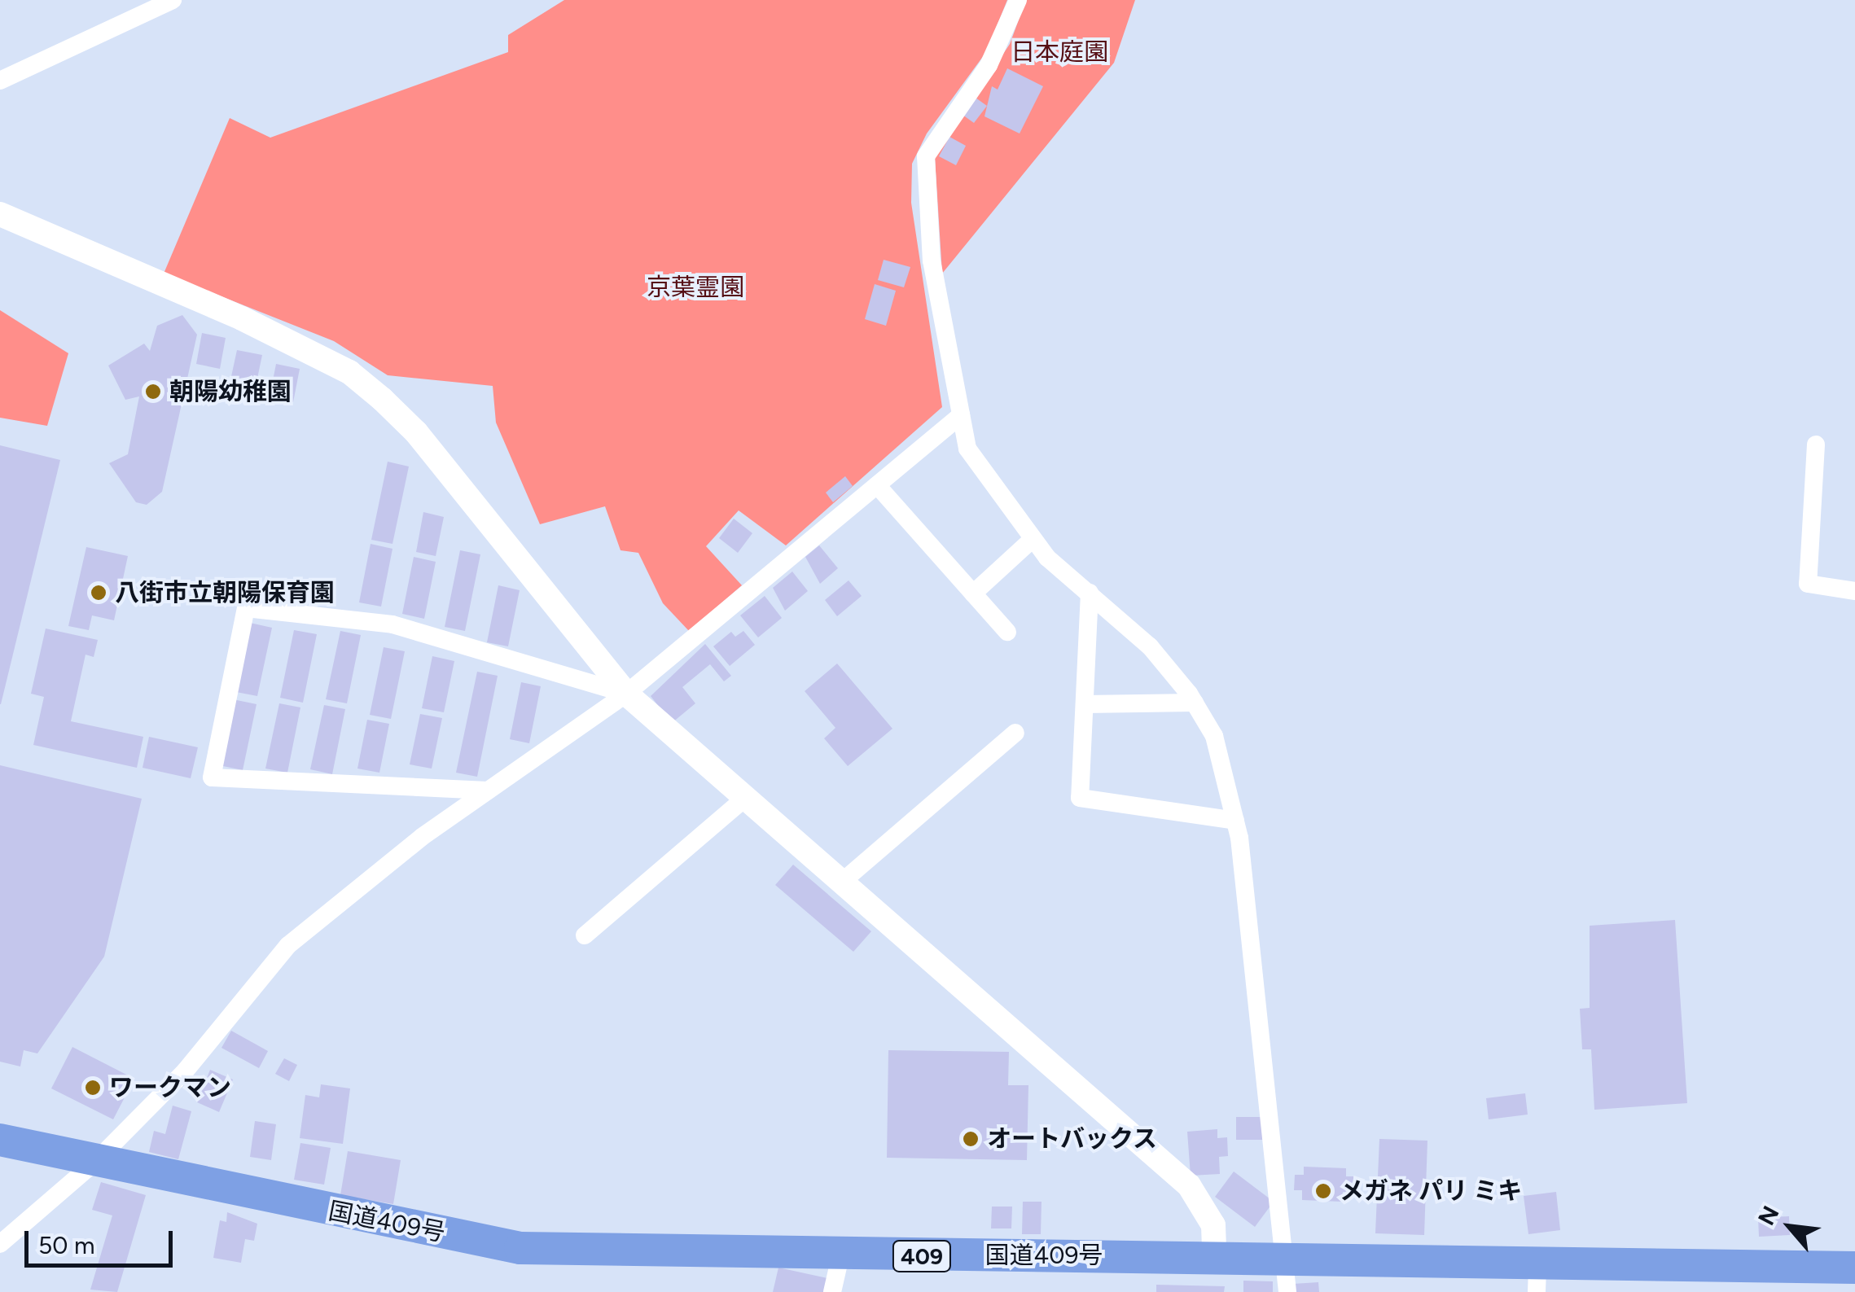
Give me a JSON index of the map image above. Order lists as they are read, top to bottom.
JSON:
{
  "streets": {
    "highway": ["国道409号", "409"]
  },
  "parks": ["日本庭園", "京葉霊園"],
  "places": [
    "朝陽幼稚園",
    "八街市立朝陽保育園",
    "ワークマン",
    "オートバックス",
    "メガネ パリ ミキ"
  ],
  "scale_bar": "50 m",
  "north": "top left"
}
